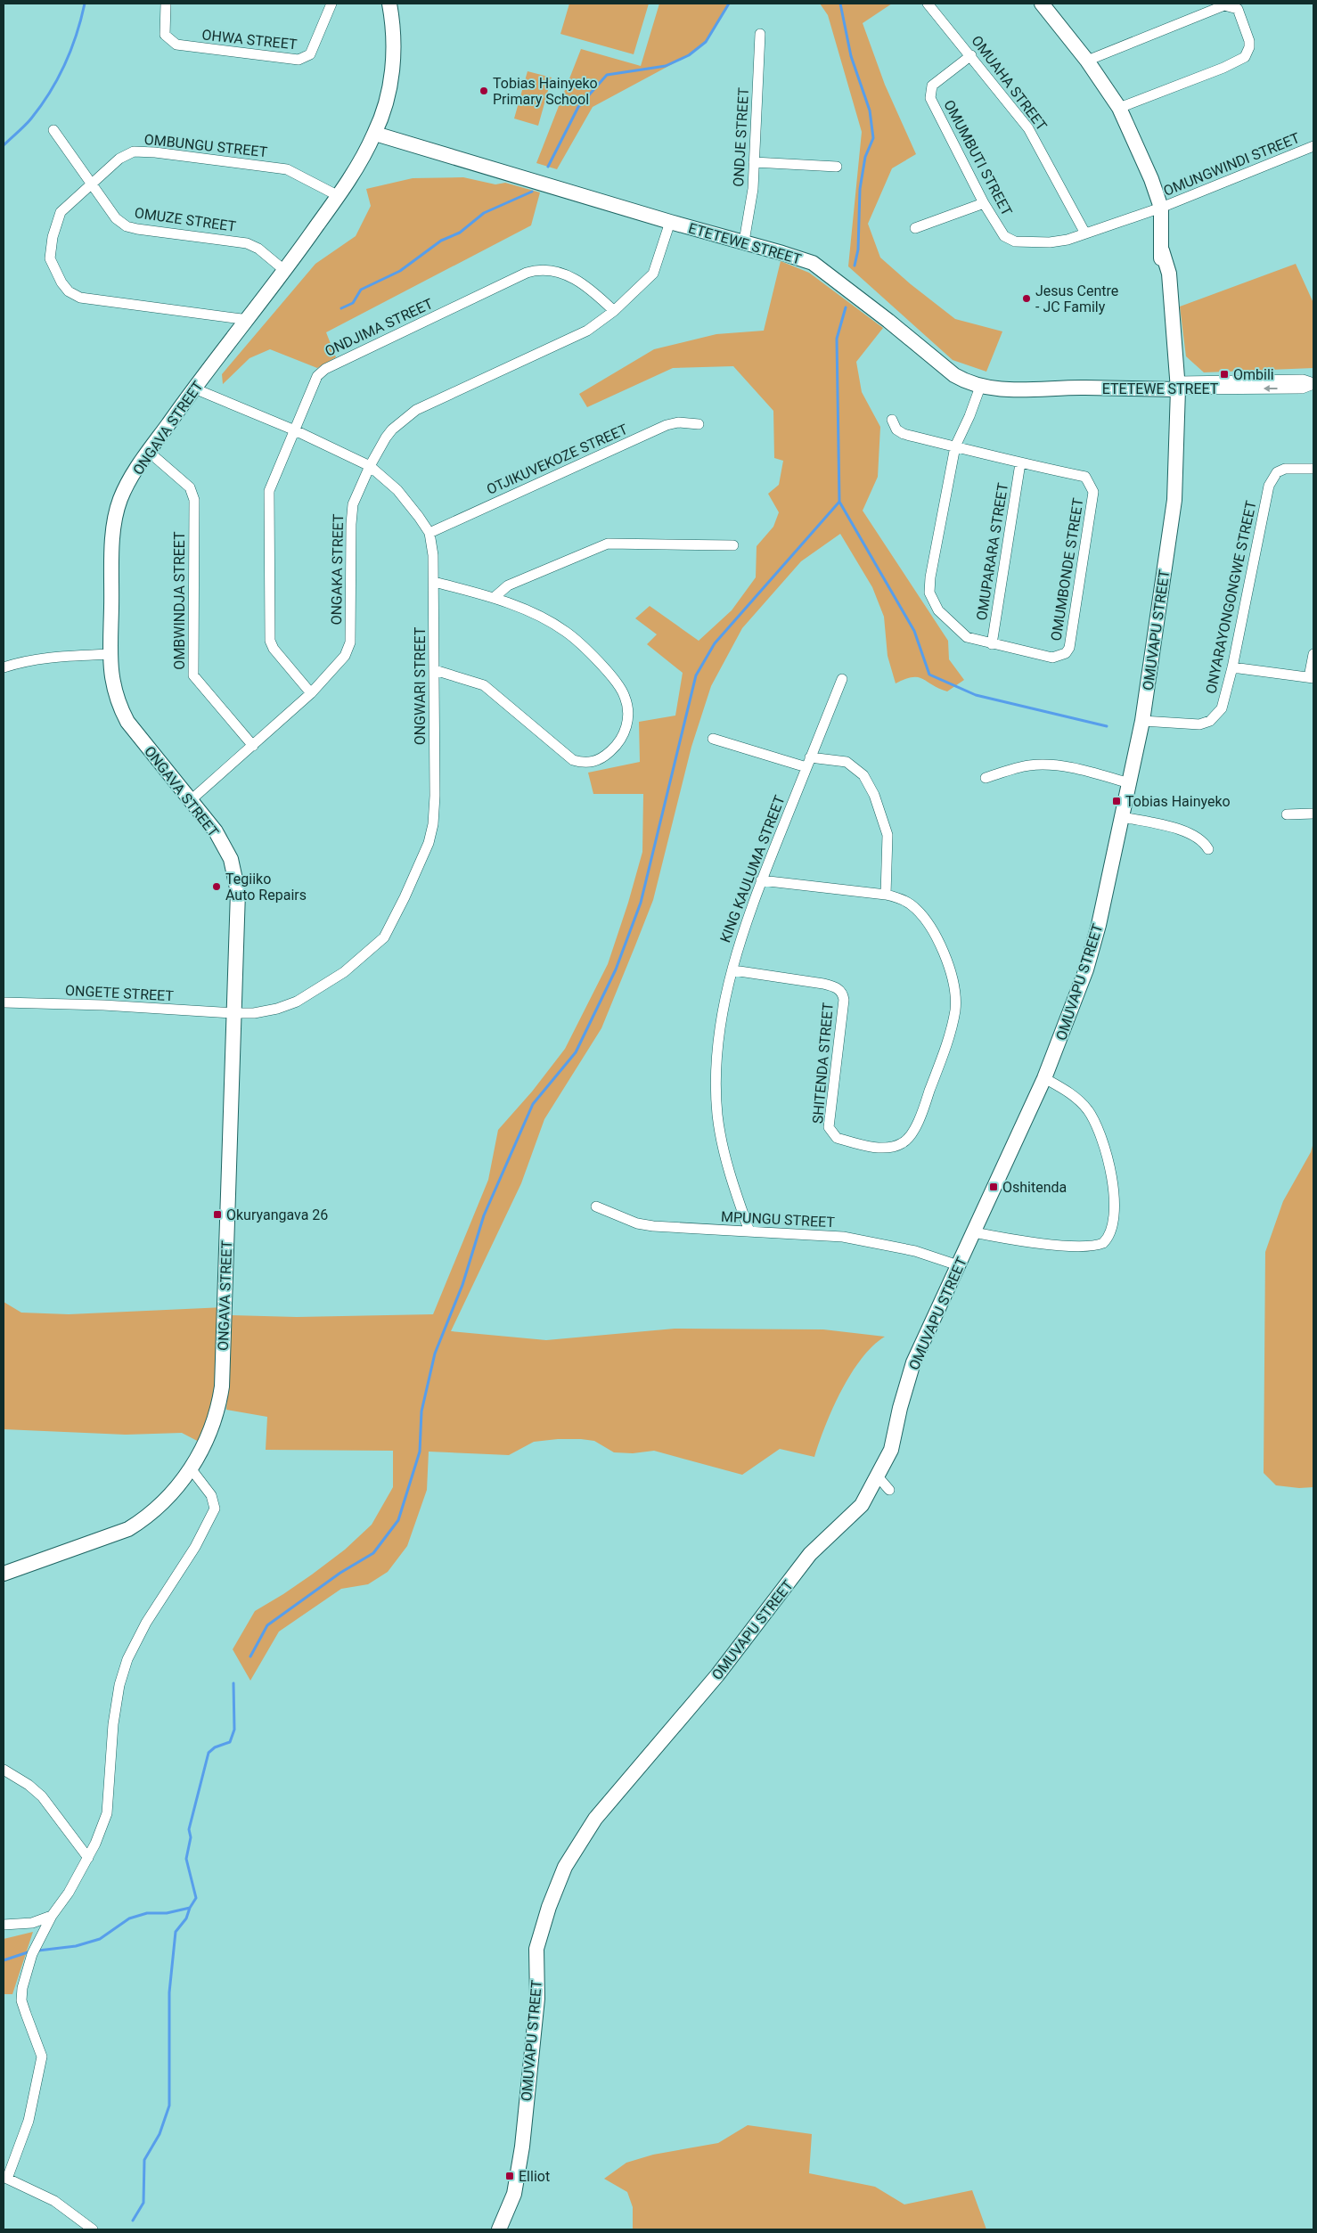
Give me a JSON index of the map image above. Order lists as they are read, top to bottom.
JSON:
{
  "streets": {
    "street": [
      "OHWA STREET",
      "OMUAHA STREET",
      "ONDJE STREET",
      "OMBUNGU STREET",
      "OMUMBUTI STREET",
      "OMUNGWINDI STREET",
      "OMUZE STREET",
      "ETETEWE STREET",
      "ONDJIMA STREET",
      "ONGAVA STREET",
      "OTJIKUVEKOZE STREET",
      "OMUPARARA STREET",
      "ONGAKA STREET",
      "OMUMBONDE STREET",
      "ONYARAYONGONGWE STREET",
      "OMBWINDJA STREET",
      "OMUVAPU STREET",
      "ONGWARI STREET",
      "KING KAULUMA STREET",
      "ONGETE STREET",
      "SHITENDA STREET",
      "MPUNGU STREET"
    ]
  },
  "crossings": [
    ["OMUAHA STREET", "OMUMBUTI STREET"],
    ["ONDJE STREET", "ETETEWE STREET"],
    ["OMBUNGU STREET", "OMUZE STREET"],
    ["OMBUNGU STREET", "ONGAVA STREET"],
    ["OMUMBUTI STREET", "OMUNGWINDI STREET"],
    ["OMUMBUTI STREET", "OMUVAPU STREET"],
    ["OMUNGWINDI STREET", "OMUVAPU STREET"],
    ["OMUZE STREET", "ONGAVA STREET"],
    ["ETETEWE STREET", "ONGAVA STREET"],
    ["ETETEWE STREET", "ONGAKA STREET"],
    ["ETETEWE STREET", "OMUMBONDE STREET"],
    ["ETETEWE STREET", "OMUVAPU STREET"],
    ["ONDJIMA STREET", "ONGAKA STREET"],
    ["ONDJIMA STREET", "ONGWARI STREET"],
    ["ONGAVA STREET", "ONGAKA STREET"],
    ["ONGAVA STREET", "OMBWINDJA STREET"],
    ["ONGAVA STREET", "ONGWARI STREET"],
    ["ONGAVA STREET", "ONGETE STREET"],
    ["OTJIKUVEKOZE STREET", "ONGWARI STREET"],
    ["OMUPARARA STREET", "OMUMBONDE STREET"],
    ["ONGAKA STREET", "OMBWINDJA STREET"],
    ["ONGAKA STREET", "ONGWARI STREET"],
    ["ONYARAYONGONGWE STREET", "OMUVAPU STREET"],
    ["OMUVAPU STREET", "MPUNGU STREET"],
    ["ONGWARI STREET", "ONGETE STREET"],
    ["KING KAULUMA STREET", "SHITENDA STREET"],
    ["KING KAULUMA STREET", "MPUNGU STREET"]
  ],
  "places": {
    "other": ["Tobias Hainyeko Primary School", "Jesus Centre - JC Family", "Tegiiko Auto Repairs"],
    "transit": [
      "Ombili",
      "Tobias Hainyeko",
      "Oshitenda",
      "Okuryangava 26",
      "Elliot"
    ]
  }
}
